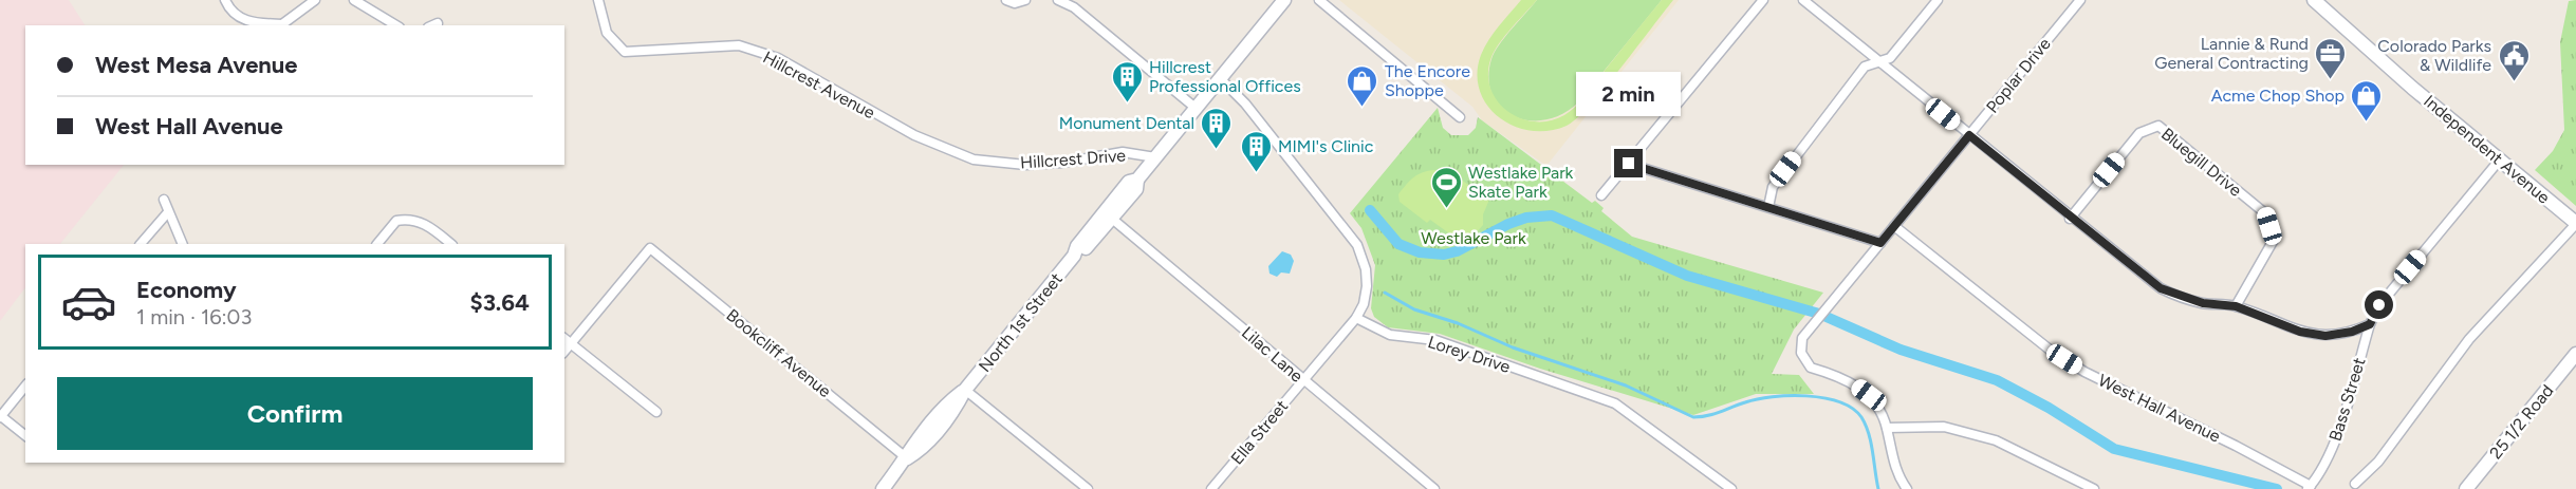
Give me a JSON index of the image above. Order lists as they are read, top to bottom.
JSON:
{
  "streets": {
    "main road": ["Independent Avenue", "North 1st Street", "25 1/2 Road"],
    "street": [
      "Poplar Drive",
      "Hillcrest Avenue",
      "Hillcrest Drive",
      "Bluegill Drive",
      "Bookcliff Avenue",
      "Lilac Lane",
      "Lorey Drive",
      "Bass Street",
      "West Hall Avenue",
      "Ella Street"
    ]
  },
  "crossings": [
    ["Poplar Drive", "West Hall Avenue"],
    ["Hillcrest Avenue", "Hillcrest Drive"],
    ["Independent Avenue", "Bass Street"],
    ["Hillcrest Drive", "North 1st Street"],
    ["North 1st Street", "Bookcliff Avenue"],
    ["North 1st Street", "Lilac Lane"],
    ["Lilac Lane", "Ella Street"],
    ["Lorey Drive", "Ella Street"],
    ["Bass Street", "West Hall Avenue"]
  ],
  "parks": ["Westlake Park"],
  "places": {
    "office": ["Lannie & Rund General Contracting"],
    "public building": ["Colorado Parks & Wildlife"],
    "building": ["Hillcrest Professional Offices", "Monument Dental", "MIMI's Clinic"],
    "shop": ["The Encore Shoppe", "Acme Chop Shop"],
    "sports": ["Westlake Park Skate Park"]
  },
  "page": {
    "banner": ["West Mesa Avenue", "West Hall Avenue"],
    "bubble": "2 min",
    "list": [
      {
        "name": "Economy",
        "note": "1 min · 16:03",
        "value": "$3.64"
      }
    ],
    "buttons": "Confirm"
  }
}
